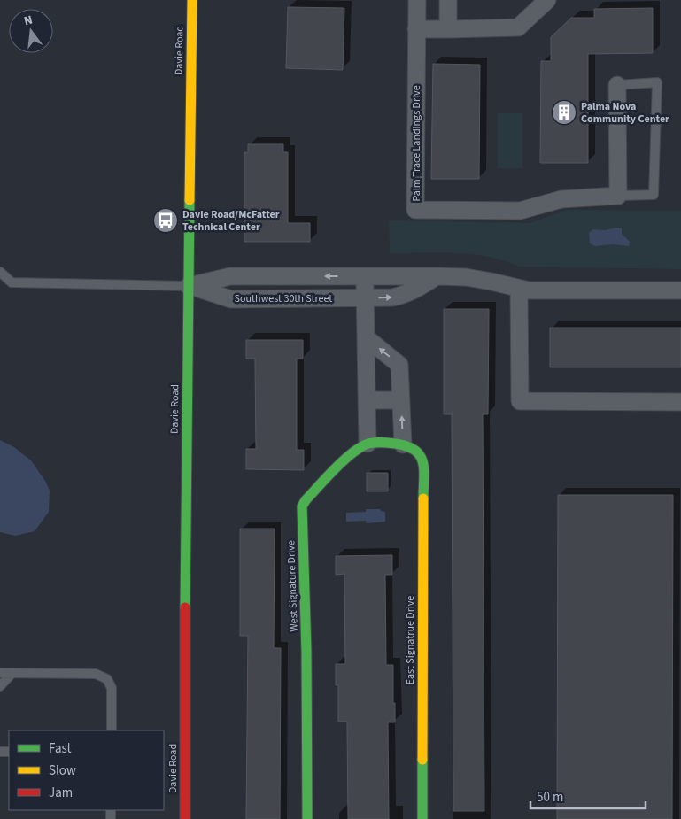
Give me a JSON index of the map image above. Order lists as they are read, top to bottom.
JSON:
{
  "streets": {
    "street": [
      "Davie Road",
      "Palm Trace Landings Drive",
      "Southwest 30th Street",
      "West Signature Drive",
      "East Signatrue Drive"
    ]
  },
  "crossings": [
    ["Davie Road", "Southwest 30th Street"]
  ],
  "places": {
    "building": ["Palma Nova Community Center"],
    "bus stop": ["Davie Road/McFatter Technical Center"]
  },
  "legend": ["Fast", "Slow", "Jam"],
  "scale_bar": "50 m",
  "north": "top"
}
